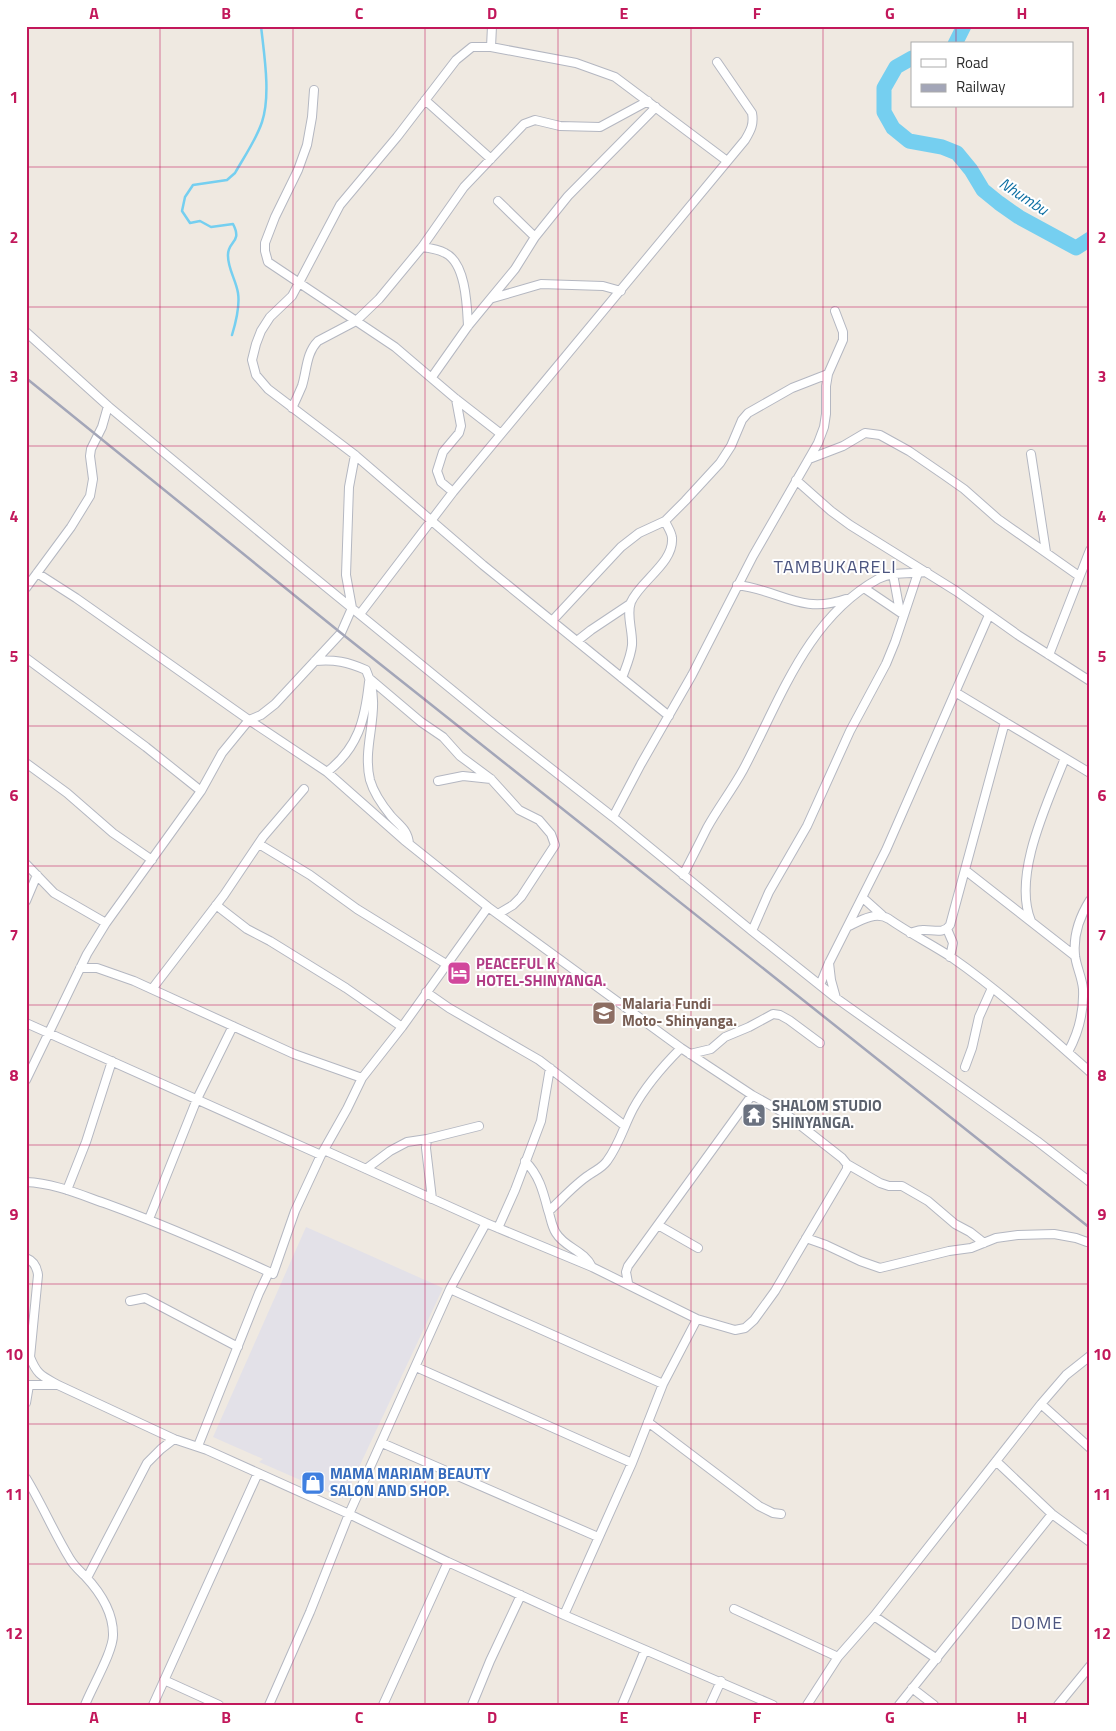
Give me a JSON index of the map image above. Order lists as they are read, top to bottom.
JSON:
{
  "districts": ["TAMBUKARELI", "DOME"],
  "water": ["Nhumbu"],
  "places": {
    "hotel": ["PEACEFUL K HOTEL-SHINYANGA."],
    "school or university": ["Malaria Fundi Moto- Shinyanga."],
    "temple": ["SHALOM STUDIO SHINYANGA."],
    "shop": ["MAMA MARIAM BEAUTY SALON AND SHOP."]
  },
  "legend": ["Road", "Railway"],
  "grid": {
    "columns": [
      "A",
      "B",
      "C",
      "D",
      "E",
      "F",
      "G",
      "H"
    ],
    "rows": [
      "1",
      "2",
      "3",
      "4",
      "5",
      "6",
      "7",
      "8",
      "9",
      "10",
      "11",
      "12"
    ]
  }
}
